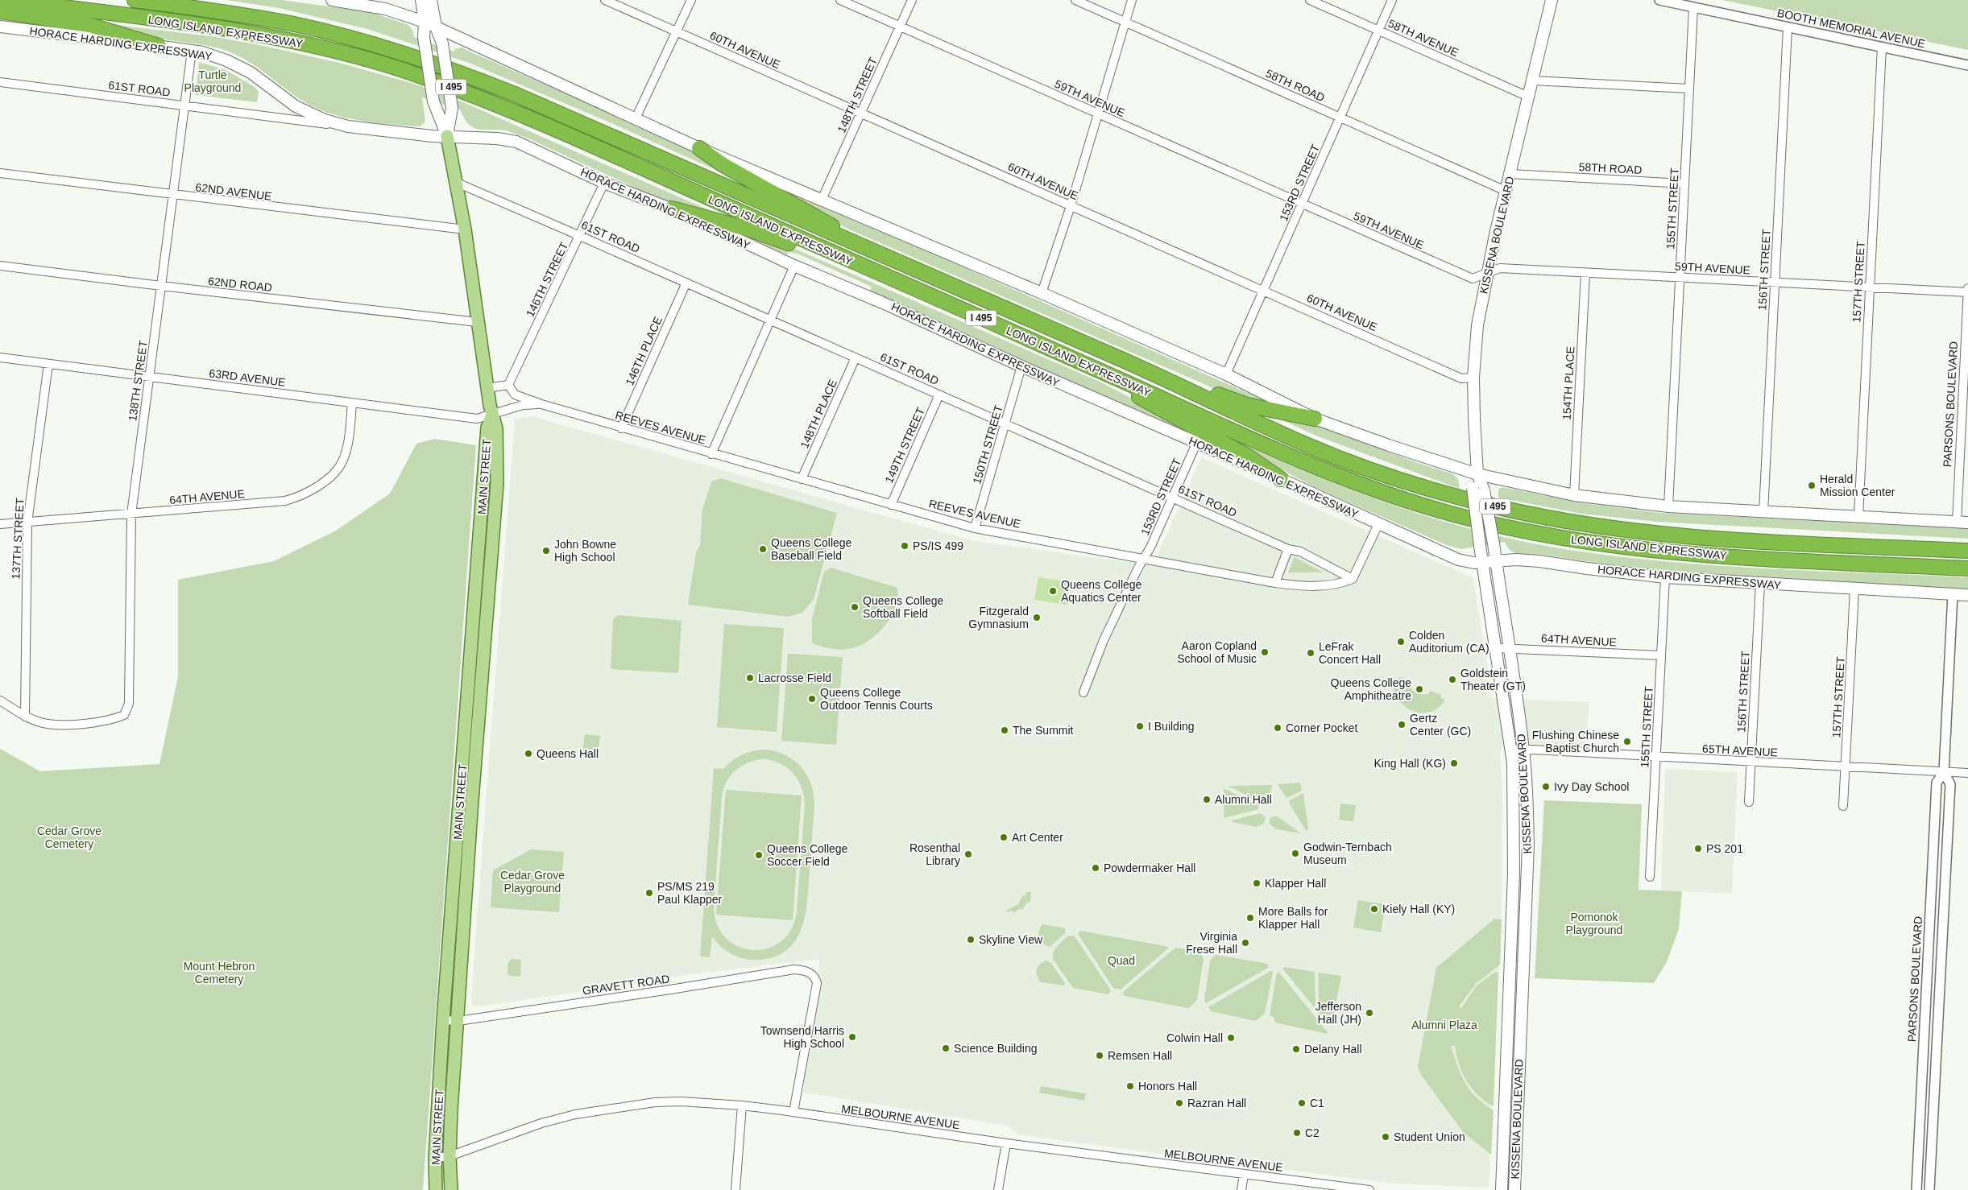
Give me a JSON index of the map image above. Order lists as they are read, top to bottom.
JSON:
{
  "streets": {
    "highway": ["LONG ISLAND EXPRESSWAY", "I 495"],
    "main road": ["HORACE HARDING EXPRESSWAY", "KISSENA BOULEVARD", "MAIN STREET"],
    "street": [
      "BOOTH MEMORIAL AVENUE",
      "58TH AVENUE",
      "60TH AVENUE",
      "58TH ROAD",
      "61ST ROAD",
      "148TH STREET",
      "59TH AVENUE",
      "153RD STREET",
      "62ND AVENUE",
      "155TH STREET",
      "156TH STREET",
      "146TH STREET",
      "157TH STREET",
      "62ND ROAD",
      "146TH PLACE",
      "63RD AVENUE",
      "138TH STREET",
      "154TH PLACE",
      "PARSONS BOULEVARD",
      "148TH PLACE",
      "REEVES AVENUE",
      "150TH STREET",
      "149TH STREET",
      "64TH AVENUE",
      "137TH STREET",
      "65TH AVENUE",
      "GRAVETT ROAD",
      "MELBOURNE AVENUE"
    ]
  },
  "crossings": [
    ["BOOTH MEMORIAL AVENUE", "155TH STREET"],
    ["BOOTH MEMORIAL AVENUE", "156TH STREET"],
    ["BOOTH MEMORIAL AVENUE", "157TH STREET"],
    ["58TH AVENUE", "153RD STREET"],
    ["58TH AVENUE", "KISSENA BOULEVARD"],
    ["HORACE HARDING EXPRESSWAY", "61ST ROAD"],
    ["HORACE HARDING EXPRESSWAY", "153RD STREET"],
    ["HORACE HARDING EXPRESSWAY", "155TH STREET"],
    ["HORACE HARDING EXPRESSWAY", "KISSENA BOULEVARD"],
    ["HORACE HARDING EXPRESSWAY", "156TH STREET"],
    ["HORACE HARDING EXPRESSWAY", "146TH STREET"],
    ["HORACE HARDING EXPRESSWAY", "157TH STREET"],
    ["HORACE HARDING EXPRESSWAY", "138TH STREET"],
    ["HORACE HARDING EXPRESSWAY", "PARSONS BOULEVARD"],
    ["HORACE HARDING EXPRESSWAY", "150TH STREET"],
    ["HORACE HARDING EXPRESSWAY", "MAIN STREET"],
    ["60TH AVENUE", "148TH STREET"],
    ["60TH AVENUE", "153RD STREET"],
    ["60TH AVENUE", "KISSENA BOULEVARD"],
    ["58TH ROAD", "153RD STREET"],
    ["58TH ROAD", "155TH STREET"],
    ["58TH ROAD", "KISSENA BOULEVARD"],
    ["61ST ROAD", "153RD STREET"],
    ["61ST ROAD", "146TH STREET"],
    ["61ST ROAD", "146TH PLACE"],
    ["61ST ROAD", "138TH STREET"],
    ["61ST ROAD", "148TH PLACE"],
    ["61ST ROAD", "REEVES AVENUE"],
    ["61ST ROAD", "150TH STREET"],
    ["61ST ROAD", "149TH STREET"],
    ["61ST ROAD", "MAIN STREET"],
    ["148TH STREET", "59TH AVENUE"],
    ["59TH AVENUE", "153RD STREET"],
    ["59TH AVENUE", "155TH STREET"],
    ["59TH AVENUE", "KISSENA BOULEVARD"],
    ["59TH AVENUE", "156TH STREET"],
    ["59TH AVENUE", "157TH STREET"],
    ["59TH AVENUE", "154TH PLACE"],
    ["59TH AVENUE", "PARSONS BOULEVARD"],
    ["153RD STREET", "REEVES AVENUE"],
    ["62ND AVENUE", "138TH STREET"],
    ["62ND AVENUE", "MAIN STREET"],
    ["155TH STREET", "64TH AVENUE"],
    ["155TH STREET", "65TH AVENUE"],
    ["KISSENA BOULEVARD", "64TH AVENUE"],
    ["KISSENA BOULEVARD", "65TH AVENUE"],
    ["156TH STREET", "65TH AVENUE"],
    ["146TH STREET", "REEVES AVENUE"],
    ["157TH STREET", "65TH AVENUE"],
    ["62ND ROAD", "138TH STREET"],
    ["62ND ROAD", "MAIN STREET"],
    ["146TH PLACE", "REEVES AVENUE"],
    ["63RD AVENUE", "138TH STREET"],
    ["63RD AVENUE", "REEVES AVENUE"],
    ["63RD AVENUE", "MAIN STREET"],
    ["63RD AVENUE", "64TH AVENUE"],
    ["63RD AVENUE", "137TH STREET"],
    ["138TH STREET", "64TH AVENUE"],
    ["138TH STREET", "137TH STREET"],
    ["PARSONS BOULEVARD", "65TH AVENUE"],
    ["148TH PLACE", "REEVES AVENUE"],
    ["REEVES AVENUE", "150TH STREET"],
    ["REEVES AVENUE", "149TH STREET"],
    ["REEVES AVENUE", "MAIN STREET"],
    ["MAIN STREET", "GRAVETT ROAD"],
    ["MAIN STREET", "MELBOURNE AVENUE"],
    ["64TH AVENUE", "137TH STREET"],
    ["GRAVETT ROAD", "MELBOURNE AVENUE"]
  ],
  "parks": [
    "Turtle Playground",
    "Cedar Grove Cemetery",
    "Cedar Grove Playground",
    "Pomonok Playground",
    "Quad",
    "Mount Hebron Cemetery",
    "Alumni Plaza"
  ],
  "places": [
    "Herald Mission Center",
    "PS/IS 499",
    "Queens College Baseball Field",
    "John Bowne High School",
    "Queens College Aquatics Center",
    "Queens College Softball Field",
    "Fitzgerald Gymnasium",
    "Colden Auditorium (CA)",
    "Aaron Copland School of Music",
    "LeFrak Concert Hall",
    "Lacrosse Field",
    "Goldstein Theater (GT)",
    "Queens College Amphitheatre",
    "Queens College Outdoor Tennis Courts",
    "Gertz Center (GC)",
    "I Building",
    "Corner Pocket",
    "The Summit",
    "Flushing Chinese Baptist Church",
    "Queens Hall",
    "King Hall (KG)",
    "Ivy Day School",
    "Alumni Hall",
    "Art Center",
    "PS 201",
    "Godwin-Ternbach Museum",
    "Rosenthal Library",
    "Queens College Soccer Field",
    "Powdermaker Hall",
    "Klapper Hall",
    "PS/MS 219 Paul Klapper",
    "Kiely Hall (KY)",
    "More Balls for Klapper Hall",
    "Skyline View",
    "Virginia Frese Hall",
    "Jefferson Hall (JH)",
    "Townsend Harris High School",
    "Colwin Hall",
    "Science Building",
    "Delany Hall",
    "Remsen Hall",
    "Honors Hall",
    "Razran Hall",
    "C1",
    "C2",
    "Student Union"
  ]
}
